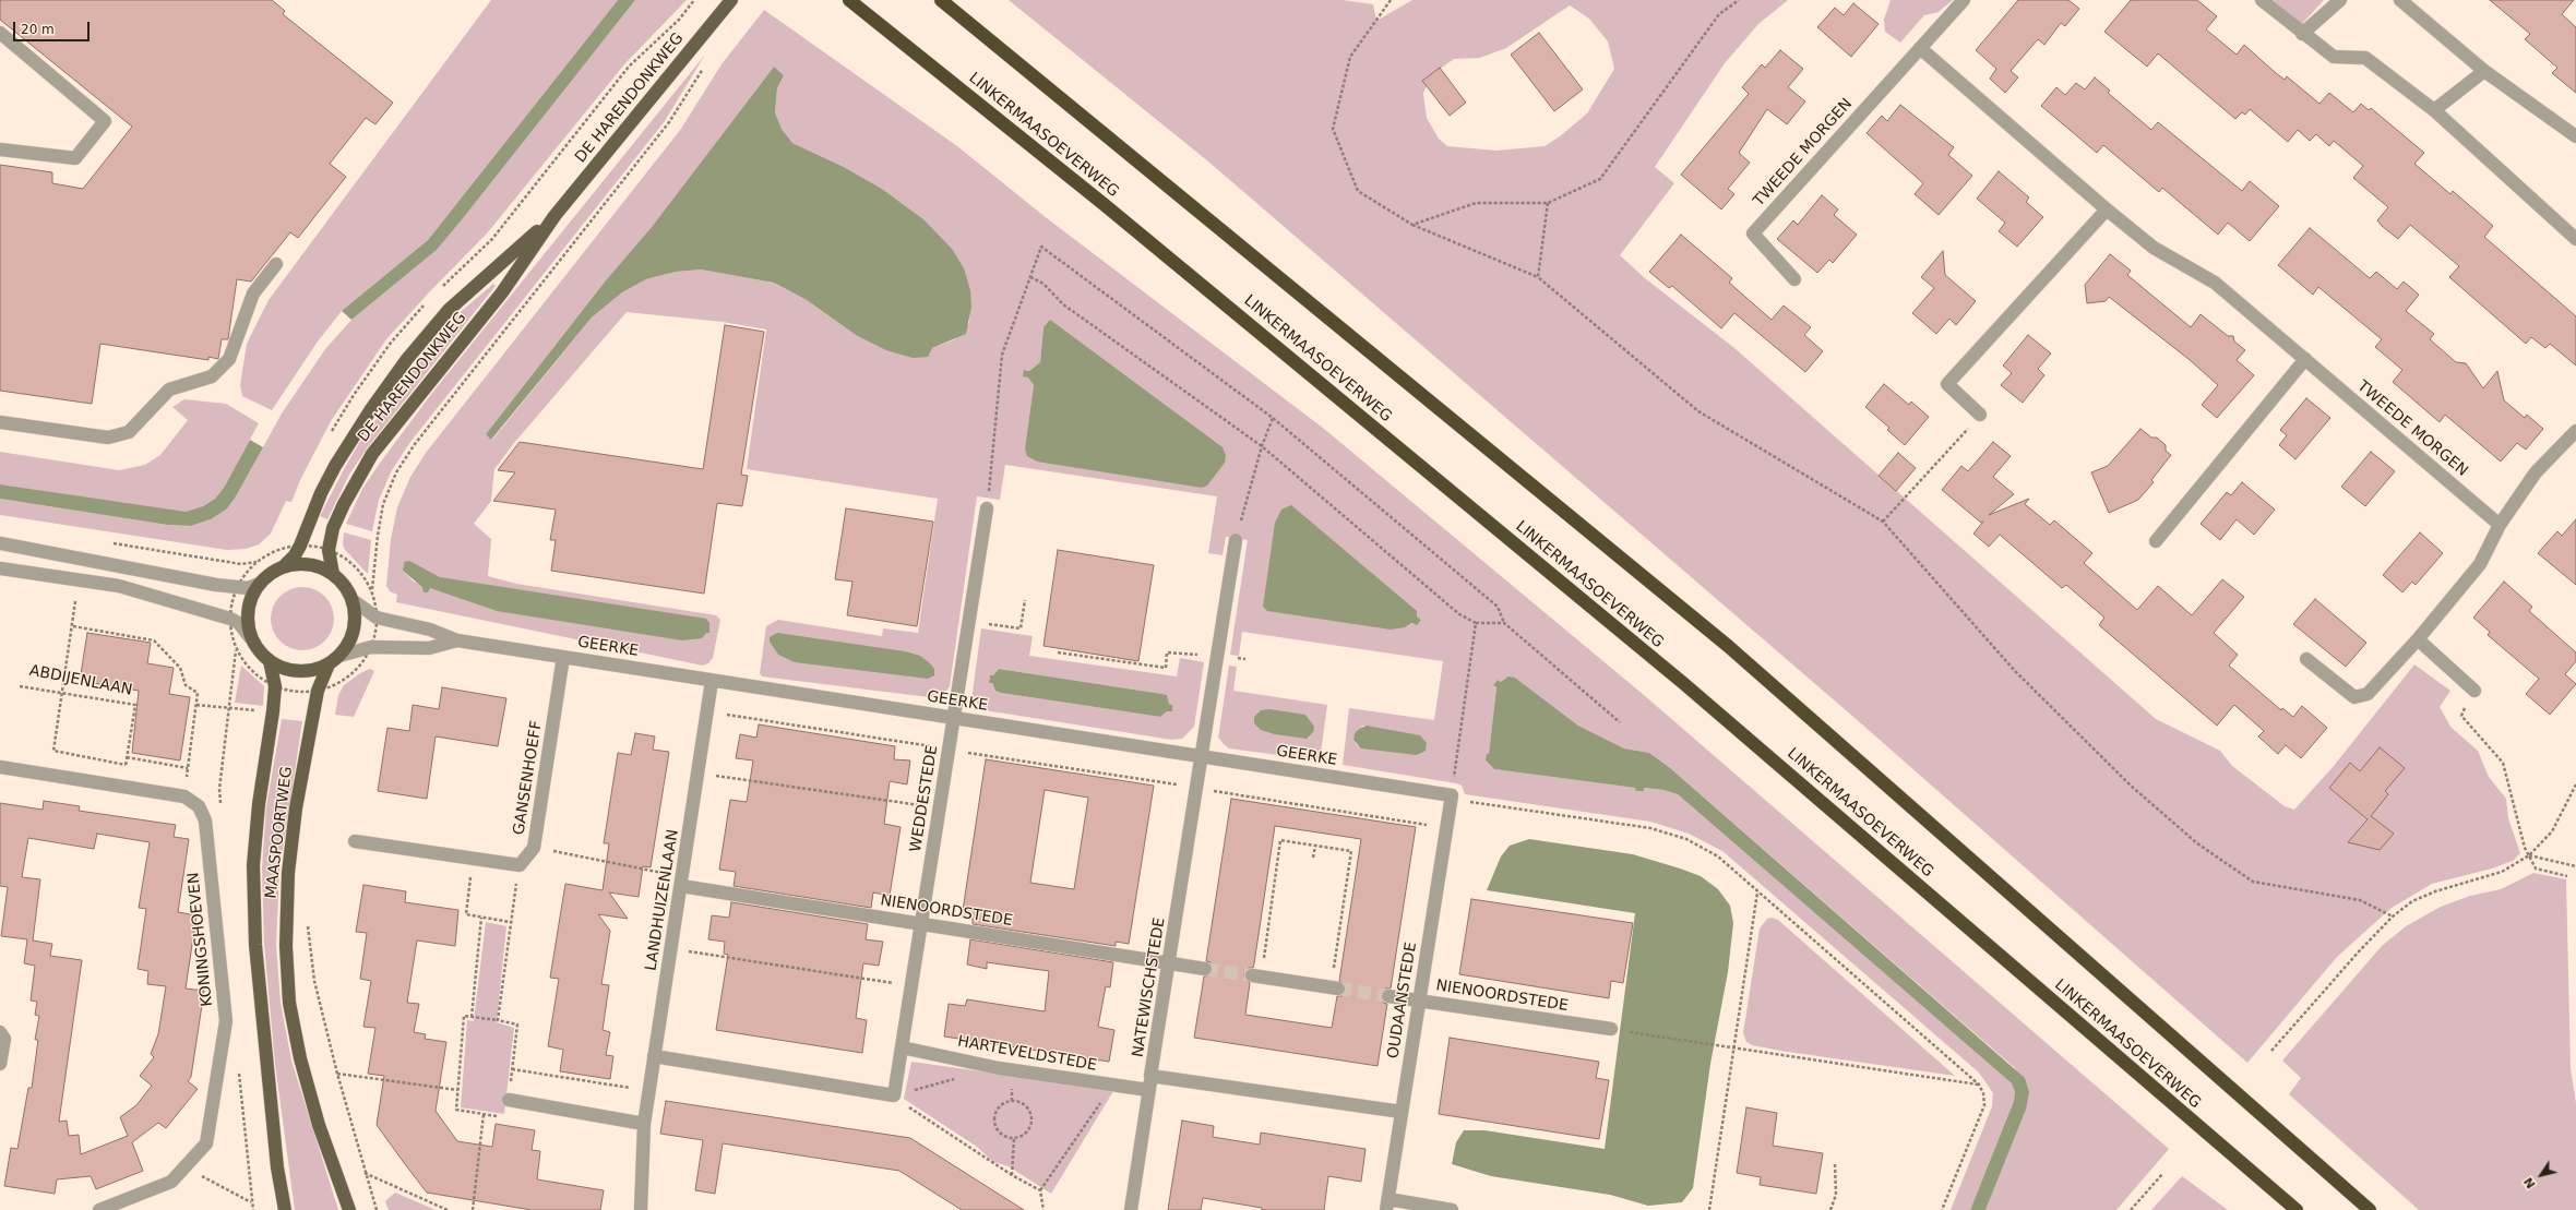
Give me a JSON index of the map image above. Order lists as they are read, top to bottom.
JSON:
{
  "streets": {
    "highway": ["LINKERMAASOEVERWEG"],
    "main road": ["DE HARENDONKWEG", "MAASPOORTWEG"],
    "street": [
      "TWEEDE MORGEN",
      "GEERKE",
      "GANSENHOEFF",
      "WEDDESTEDE",
      "LANDHUIZENLAAN",
      "NIENOORDSTEDE",
      "KONINGSHOEVEN",
      "NATEWISCHSTEDE",
      "OUDAANSTEDE",
      "HARTEVELDSTEDE"
    ],
    "path": ["ABDIJENLAAN"]
  },
  "crossings": [
    ["DE HARENDONKWEG", "GEERKE"],
    ["DE HARENDONKWEG", "MAASPOORTWEG"],
    ["GEERKE", "GANSENHOEFF"],
    ["GEERKE", "WEDDESTEDE"],
    ["GEERKE", "MAASPOORTWEG"],
    ["GEERKE", "LANDHUIZENLAAN"],
    ["GEERKE", "NATEWISCHSTEDE"],
    ["GEERKE", "OUDAANSTEDE"],
    ["WEDDESTEDE", "NIENOORDSTEDE"],
    ["WEDDESTEDE", "HARTEVELDSTEDE"],
    ["LANDHUIZENLAAN", "NIENOORDSTEDE"],
    ["NIENOORDSTEDE", "NATEWISCHSTEDE"],
    ["NIENOORDSTEDE", "OUDAANSTEDE"],
    ["NATEWISCHSTEDE", "OUDAANSTEDE"]
  ],
  "scale_bar": "20 m",
  "north": "bottom left"
}
